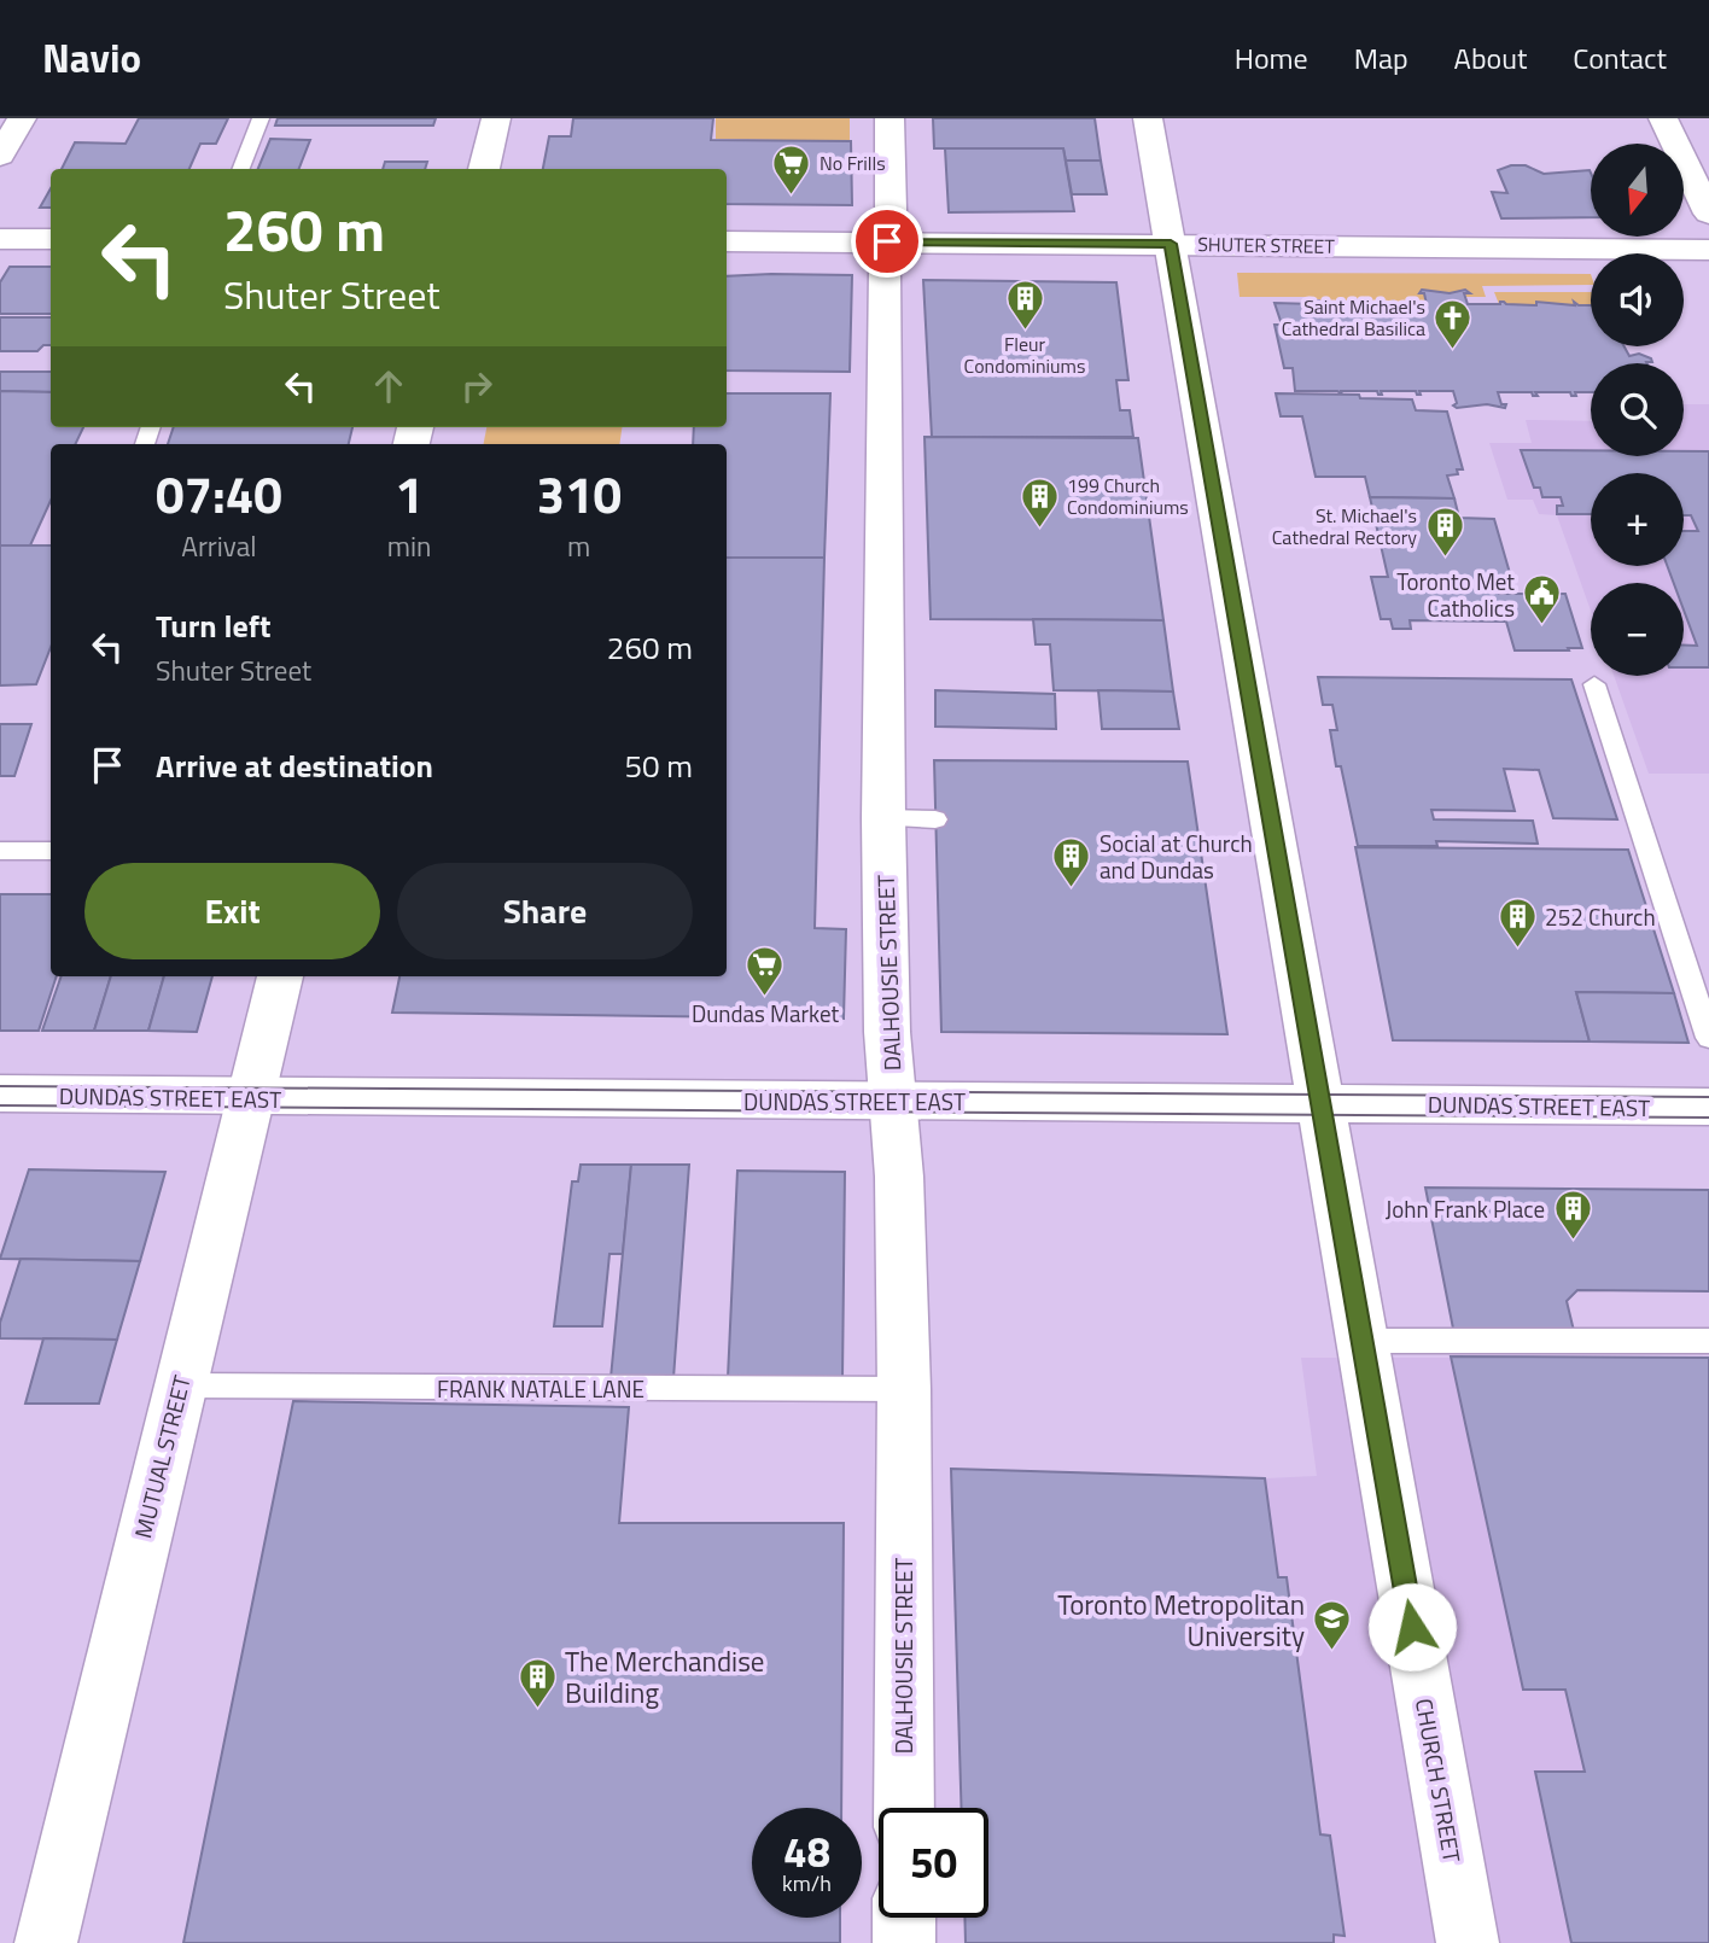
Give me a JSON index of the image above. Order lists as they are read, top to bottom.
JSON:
{
  "streets": {
    "street": [
      "SHUTER STREET",
      "DALHOUSIE STREET",
      "DUNDAS STREET EAST",
      "MUTUAL STREET",
      "CHURCH STREET"
    ],
    "lane": ["FRANK NATALE LANE"]
  },
  "crossings": [
    ["SHUTER STREET", "DALHOUSIE STREET"],
    ["SHUTER STREET", "CHURCH STREET"],
    ["DALHOUSIE STREET", "DUNDAS STREET EAST"],
    ["DALHOUSIE STREET", "FRANK NATALE LANE"],
    ["DUNDAS STREET EAST", "MUTUAL STREET"],
    ["DUNDAS STREET EAST", "CHURCH STREET"],
    ["FRANK NATALE LANE", "MUTUAL STREET"]
  ],
  "places": {
    "supermarket": ["No Frills", "Dundas Market"],
    "building": [
      "Fleur Condominiums",
      "199 Church Condominiums",
      "St. Michael's Cathedral Rectory",
      "Social at Church and Dundas",
      "252 Church",
      "John Frank Place",
      "The Merchandise Building"
    ],
    "church": ["Saint Michael's Cathedral Basilica"],
    "public building": ["Toronto Met Catholics"],
    "school or university": ["Toronto Metropolitan University"]
  },
  "north": "bottom",
  "page": {
    "header": "Navio",
    "nav": [
      "Home",
      "Map",
      "About",
      "Contact"
    ],
    "map_buttons": ["+", "−"],
    "turn": ["260 m", "Shuter Street"],
    "eta": [
      "07:40",
      "Arrival",
      "1",
      "min",
      "310",
      "m"
    ],
    "list": [
      {
        "name": "Turn left",
        "note": "Shuter Street",
        "value": "260 m"
      },
      {
        "name": "Arrive at destination",
        "value": "50 m"
      }
    ],
    "buttons": ["Exit", "Share"],
    "speed": "48 km/h",
    "limit": "50"
  }
}
